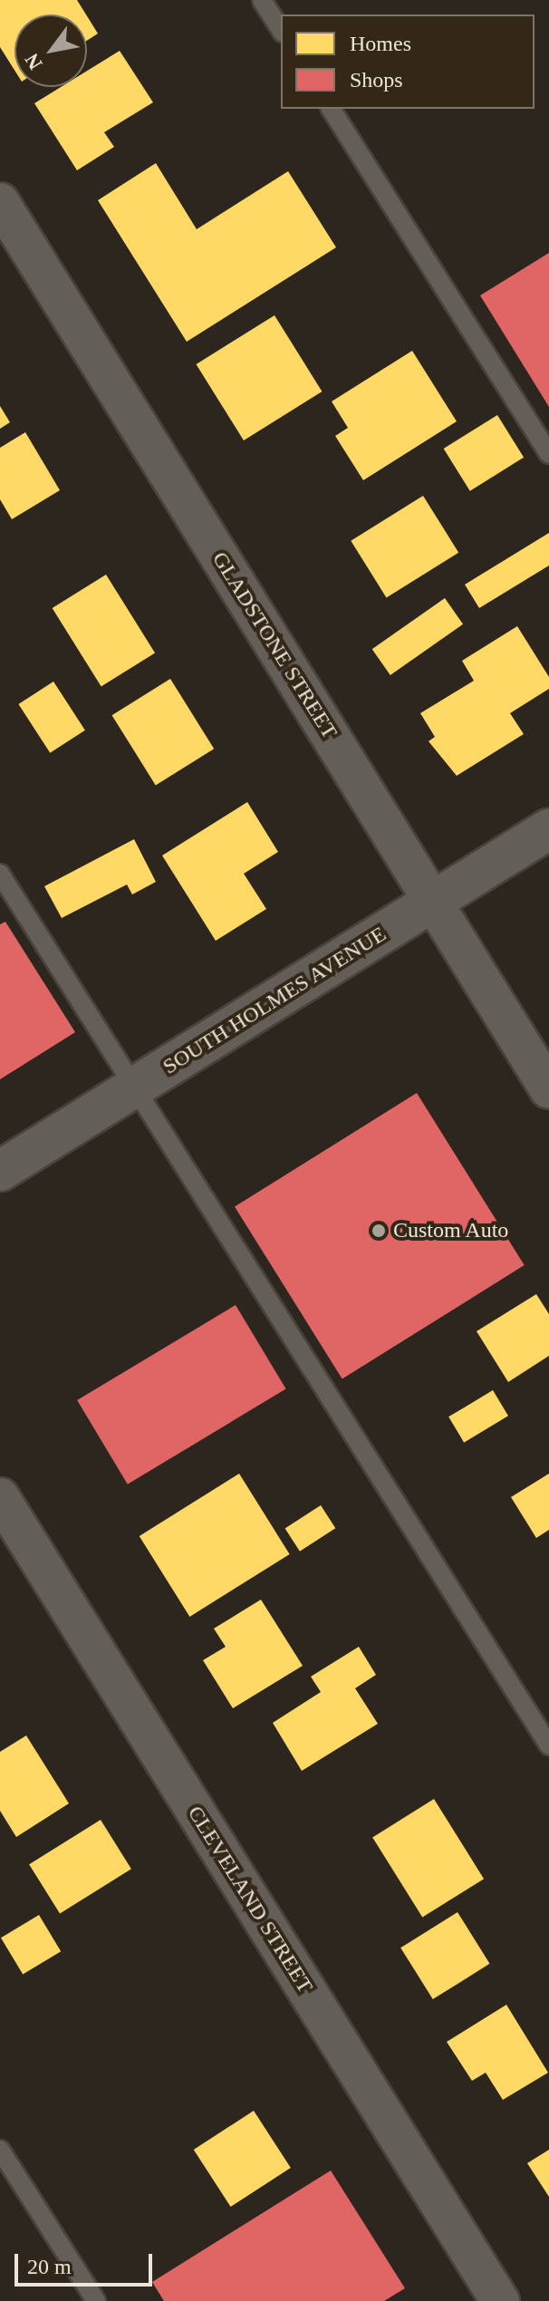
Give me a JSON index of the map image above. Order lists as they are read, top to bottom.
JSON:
{
  "streets": {
    "main road": ["SOUTH HOLMES AVENUE"],
    "street": ["GLADSTONE STREET", "CLEVELAND STREET"]
  },
  "crossings": [
    ["GLADSTONE STREET", "SOUTH HOLMES AVENUE"]
  ],
  "places": ["Custom Auto"],
  "legend": ["Homes", "Shops"],
  "scale_bar": "20 m",
  "north": "bottom left"
}
